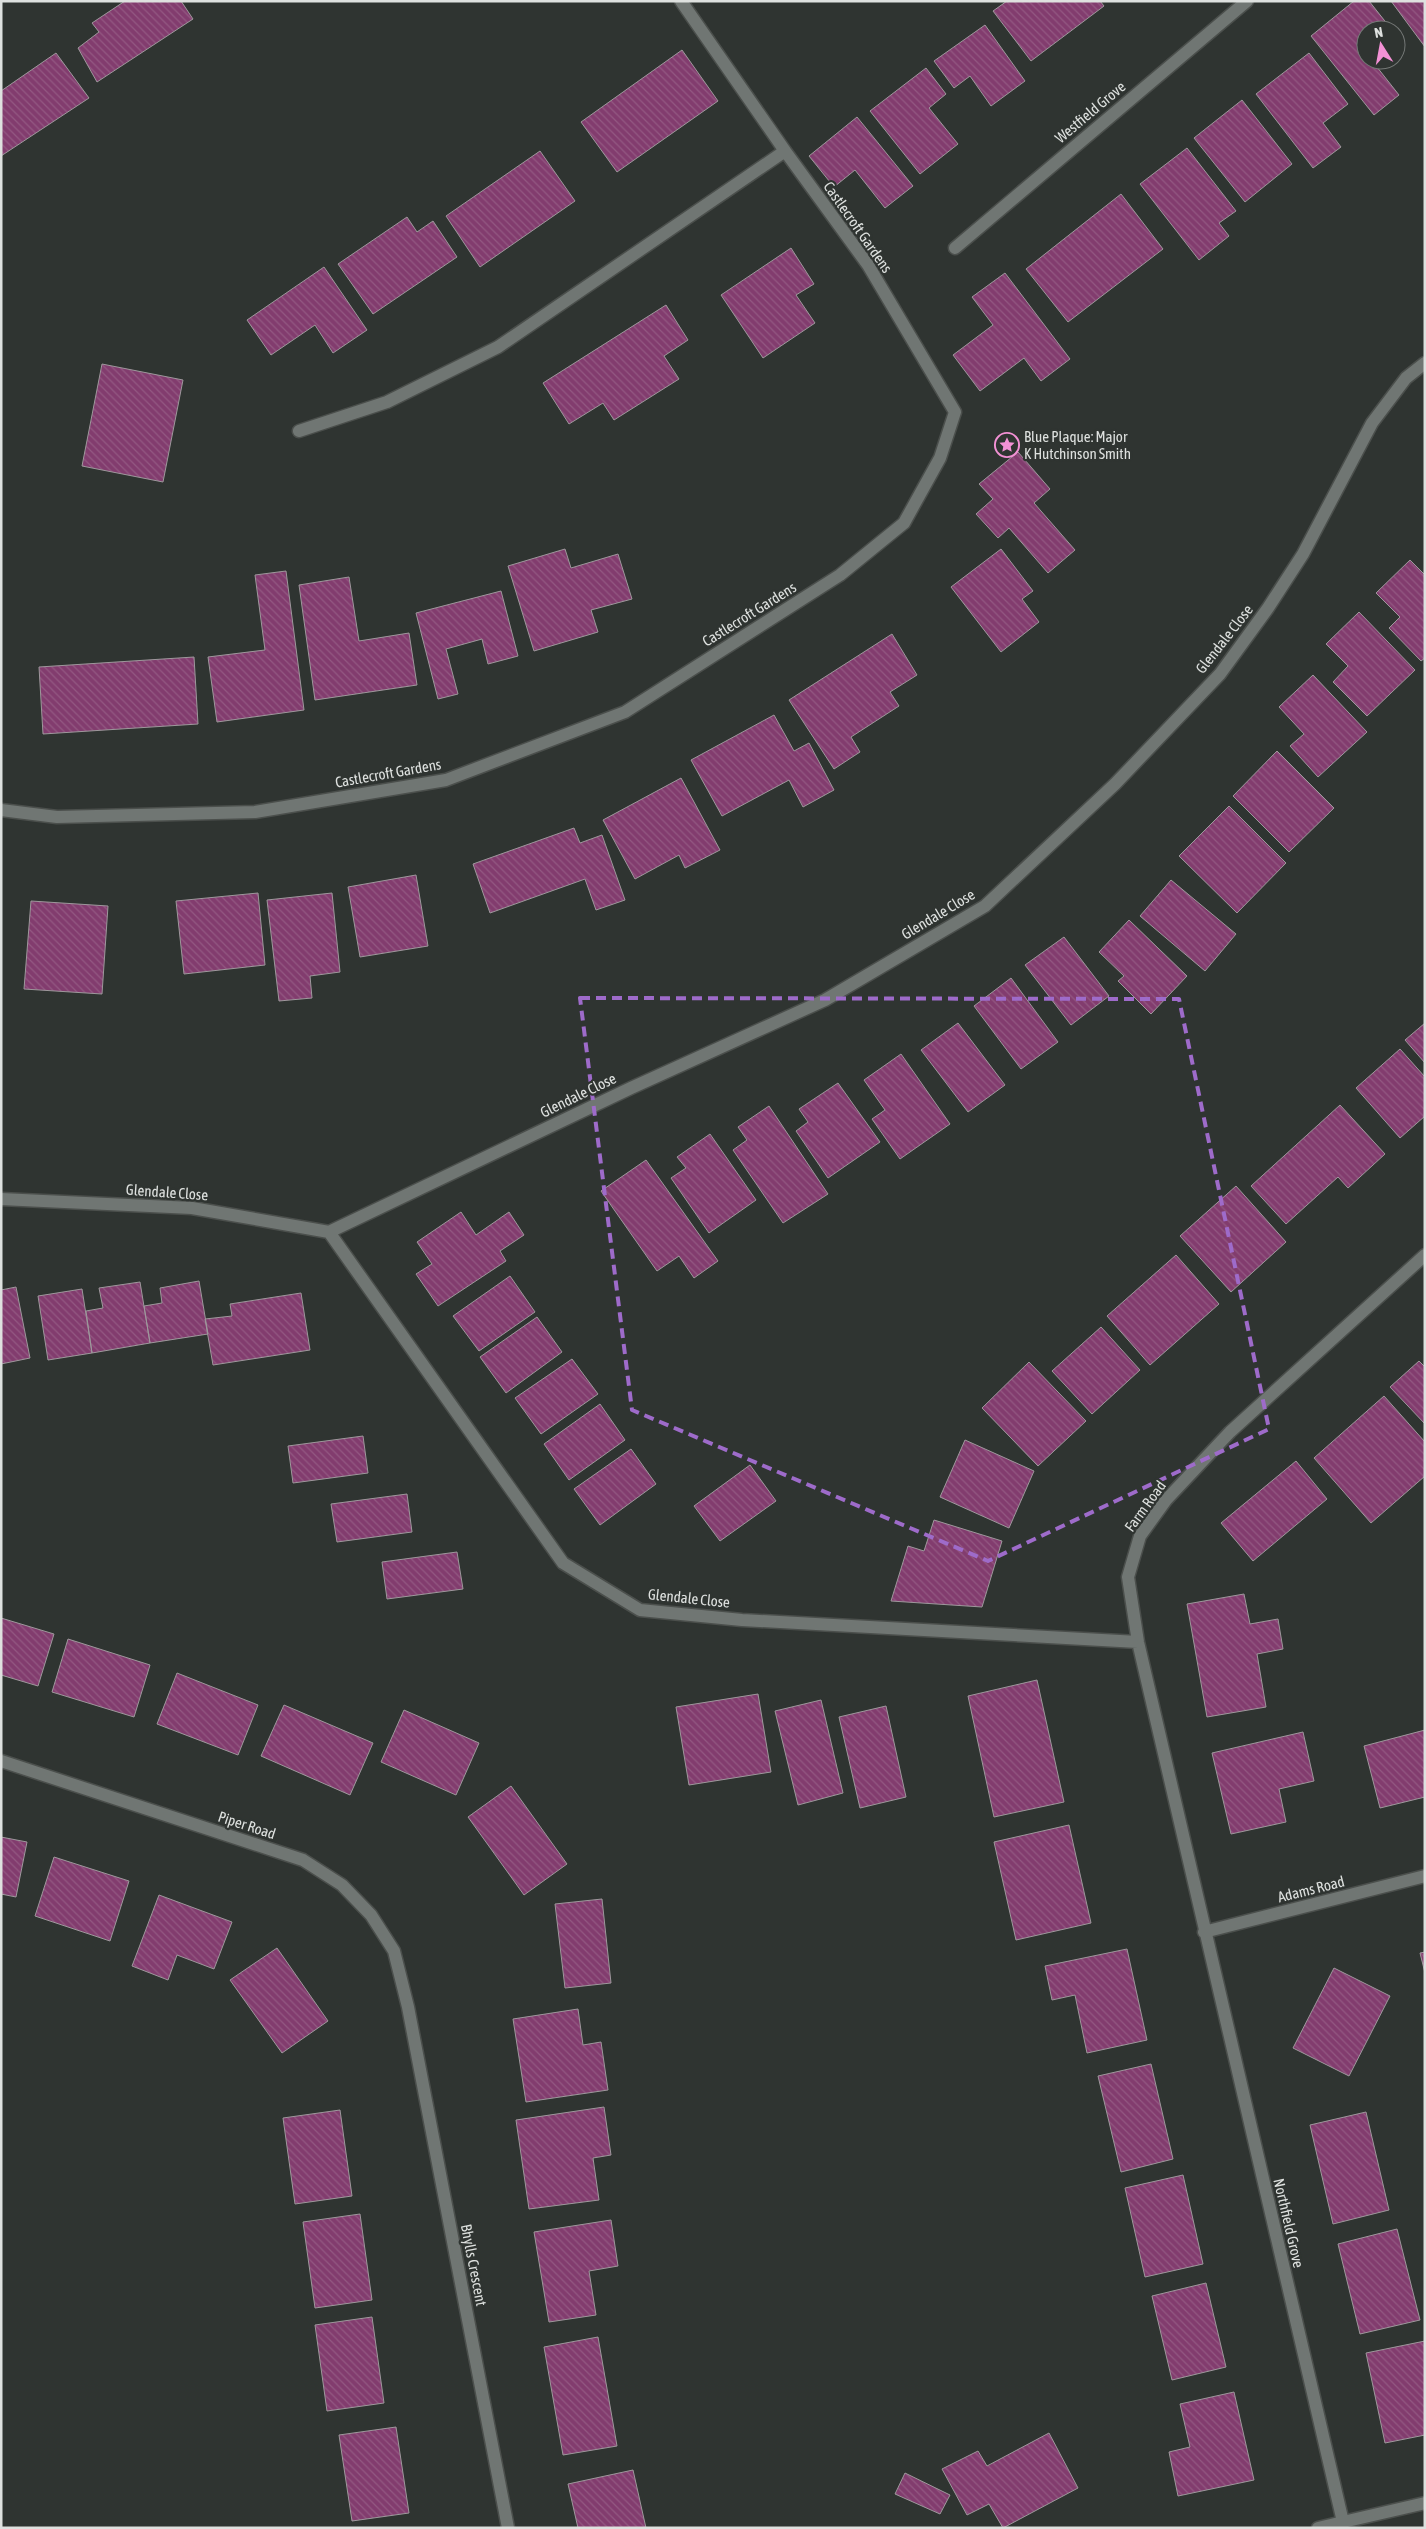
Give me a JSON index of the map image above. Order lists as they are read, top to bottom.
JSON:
{
  "streets": {
    "street": [
      "Westfield Grove",
      "Castlecroft Gardens",
      "Glendale Close",
      "Farm Road",
      "Piper Road",
      "Adams Road",
      "Northfield Grove",
      "Bhylls Crescent"
    ]
  },
  "crossings": [
    ["Glendale Close", "Farm Road"],
    ["Farm Road", "Adams Road"],
    ["Farm Road", "Northfield Grove"],
    ["Piper Road", "Bhylls Crescent"],
    ["Adams Road", "Northfield Grove"]
  ],
  "places": {
    "place": ["Blue Plaque: Major K Hutchinson Smith"]
  },
  "north": "top"
}
